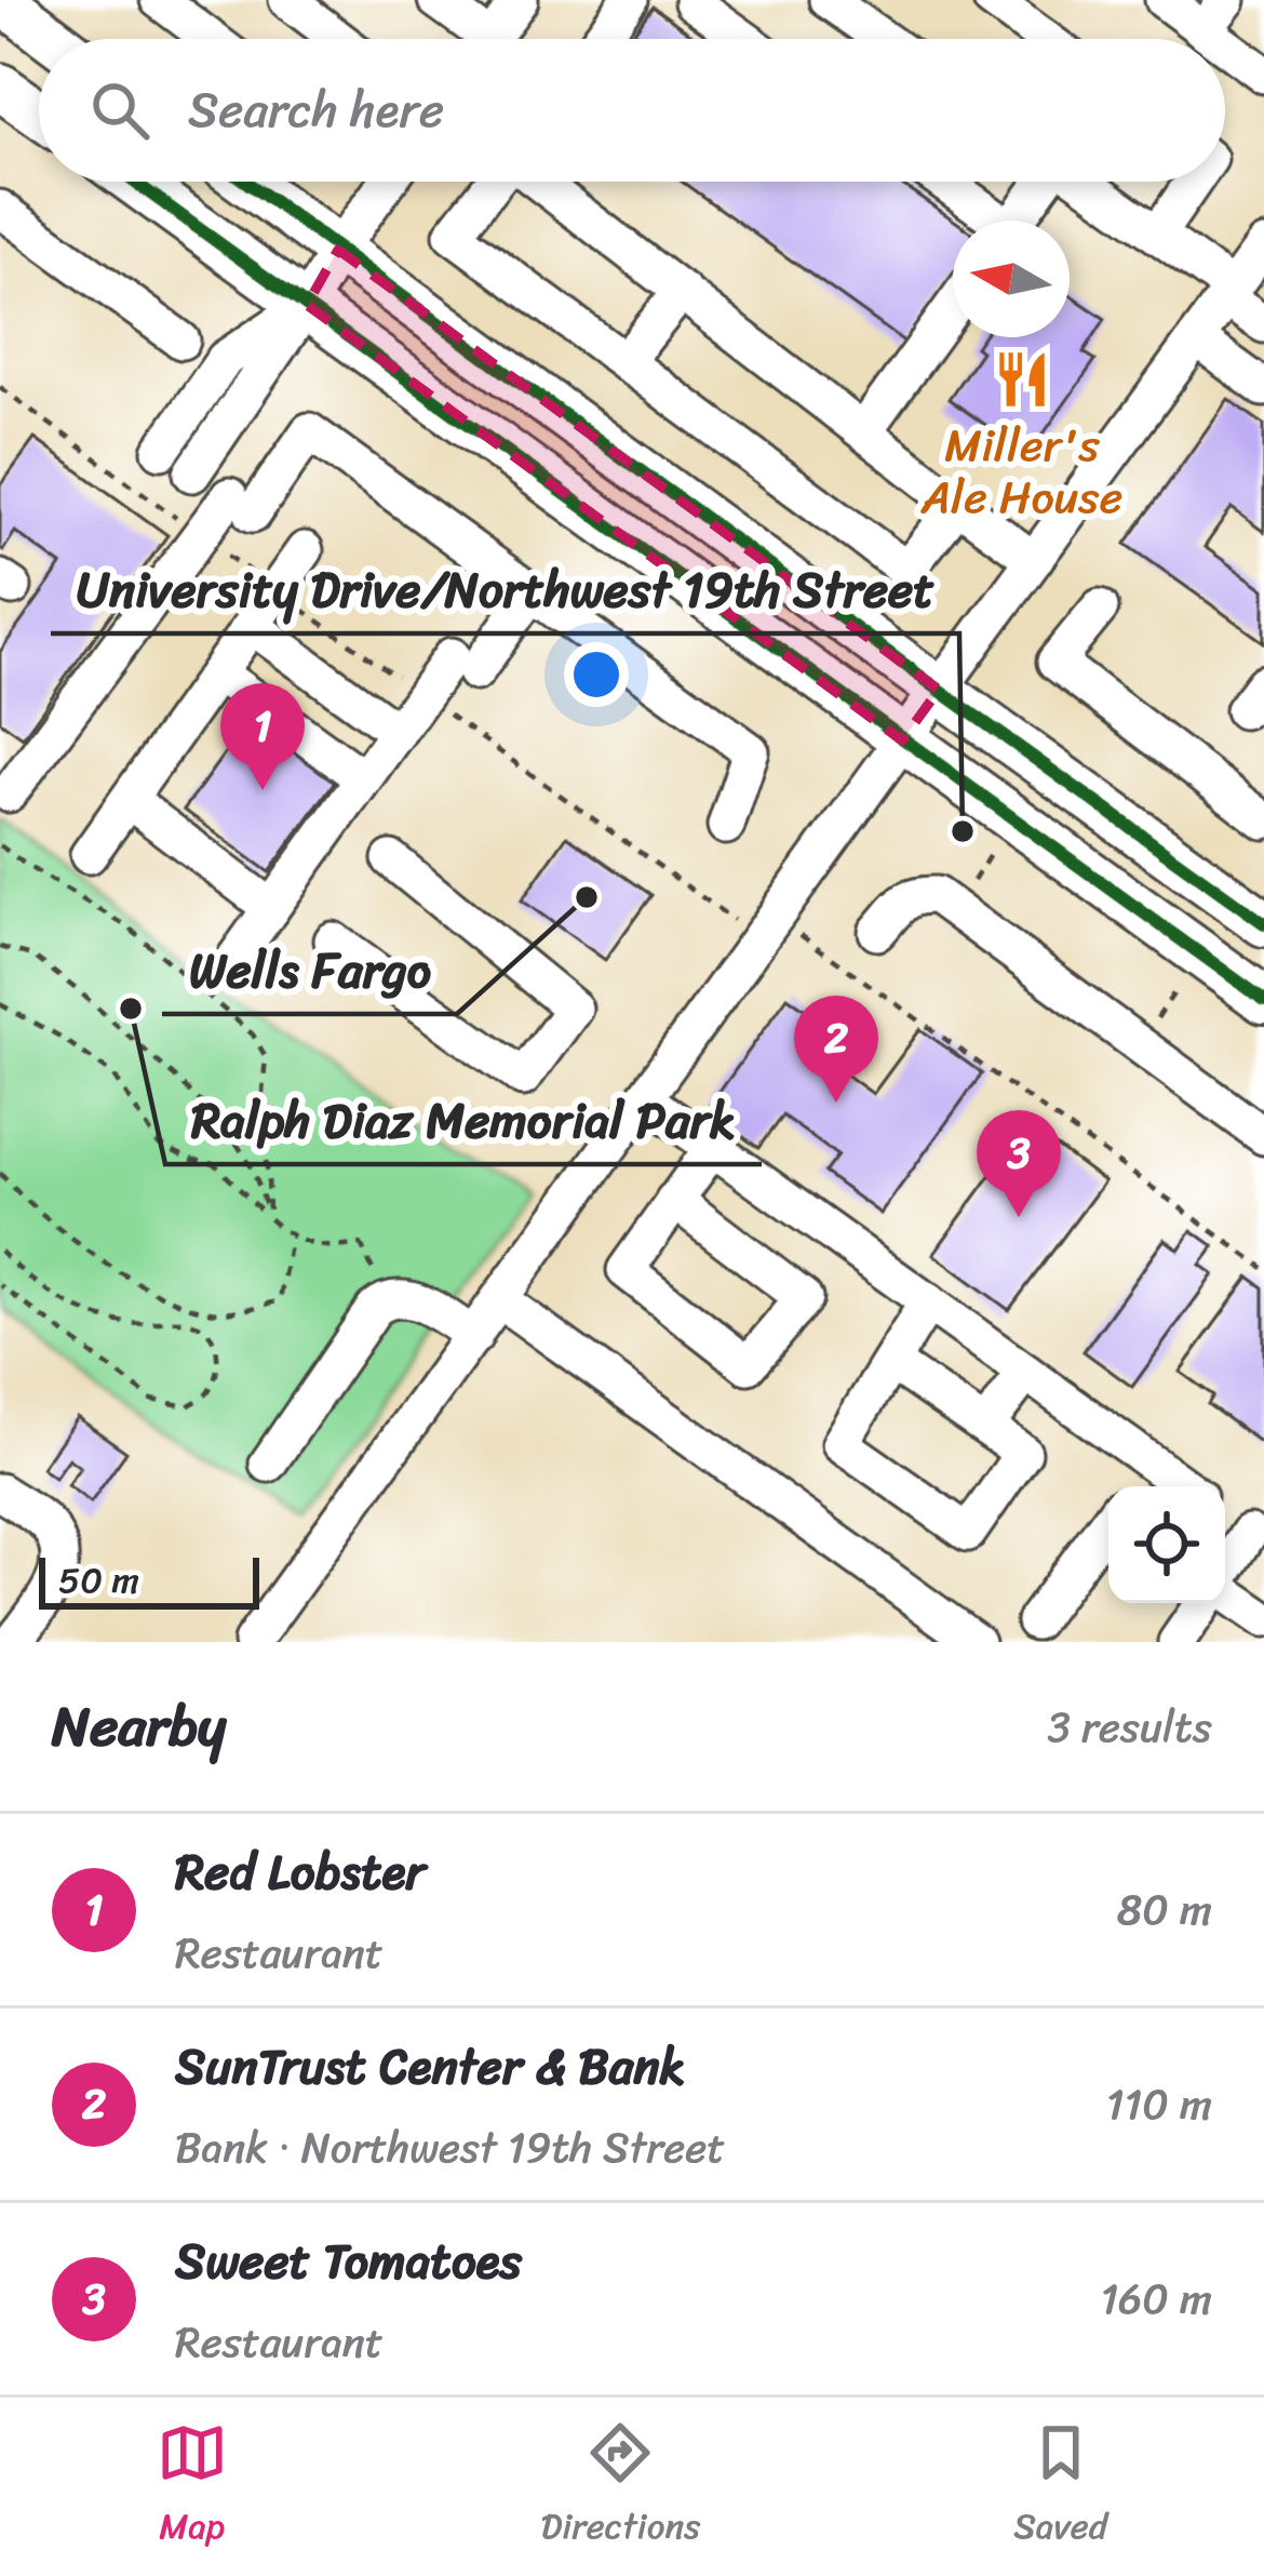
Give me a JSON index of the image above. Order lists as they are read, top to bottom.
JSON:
{
  "places": {
    "restaurant": ["Miller's Ale House"],
    "other": ["University Drive/Northwest 19th Street", "Wells Fargo", "Ralph Diaz Memorial Park"]
  },
  "scale_bar": "50 m",
  "north": "left",
  "page": {
    "search": "Search here",
    "pins": ["1", "2", "3"],
    "scale": "50 m",
    "heading": ["Nearby", "3 results"],
    "list": [
      {
        "mark": "1",
        "name": "Red Lobster",
        "note": "Restaurant",
        "value": "80 m"
      },
      {
        "mark": "2",
        "name": "SunTrust Center & Bank",
        "note": "Bank · Northwest 19th Street",
        "value": "110 m"
      },
      {
        "mark": "3",
        "name": "Sweet Tomatoes",
        "note": "Restaurant",
        "value": "160 m"
      }
    ],
    "nav": ["Map", "Directions", "Saved"]
  }
}
